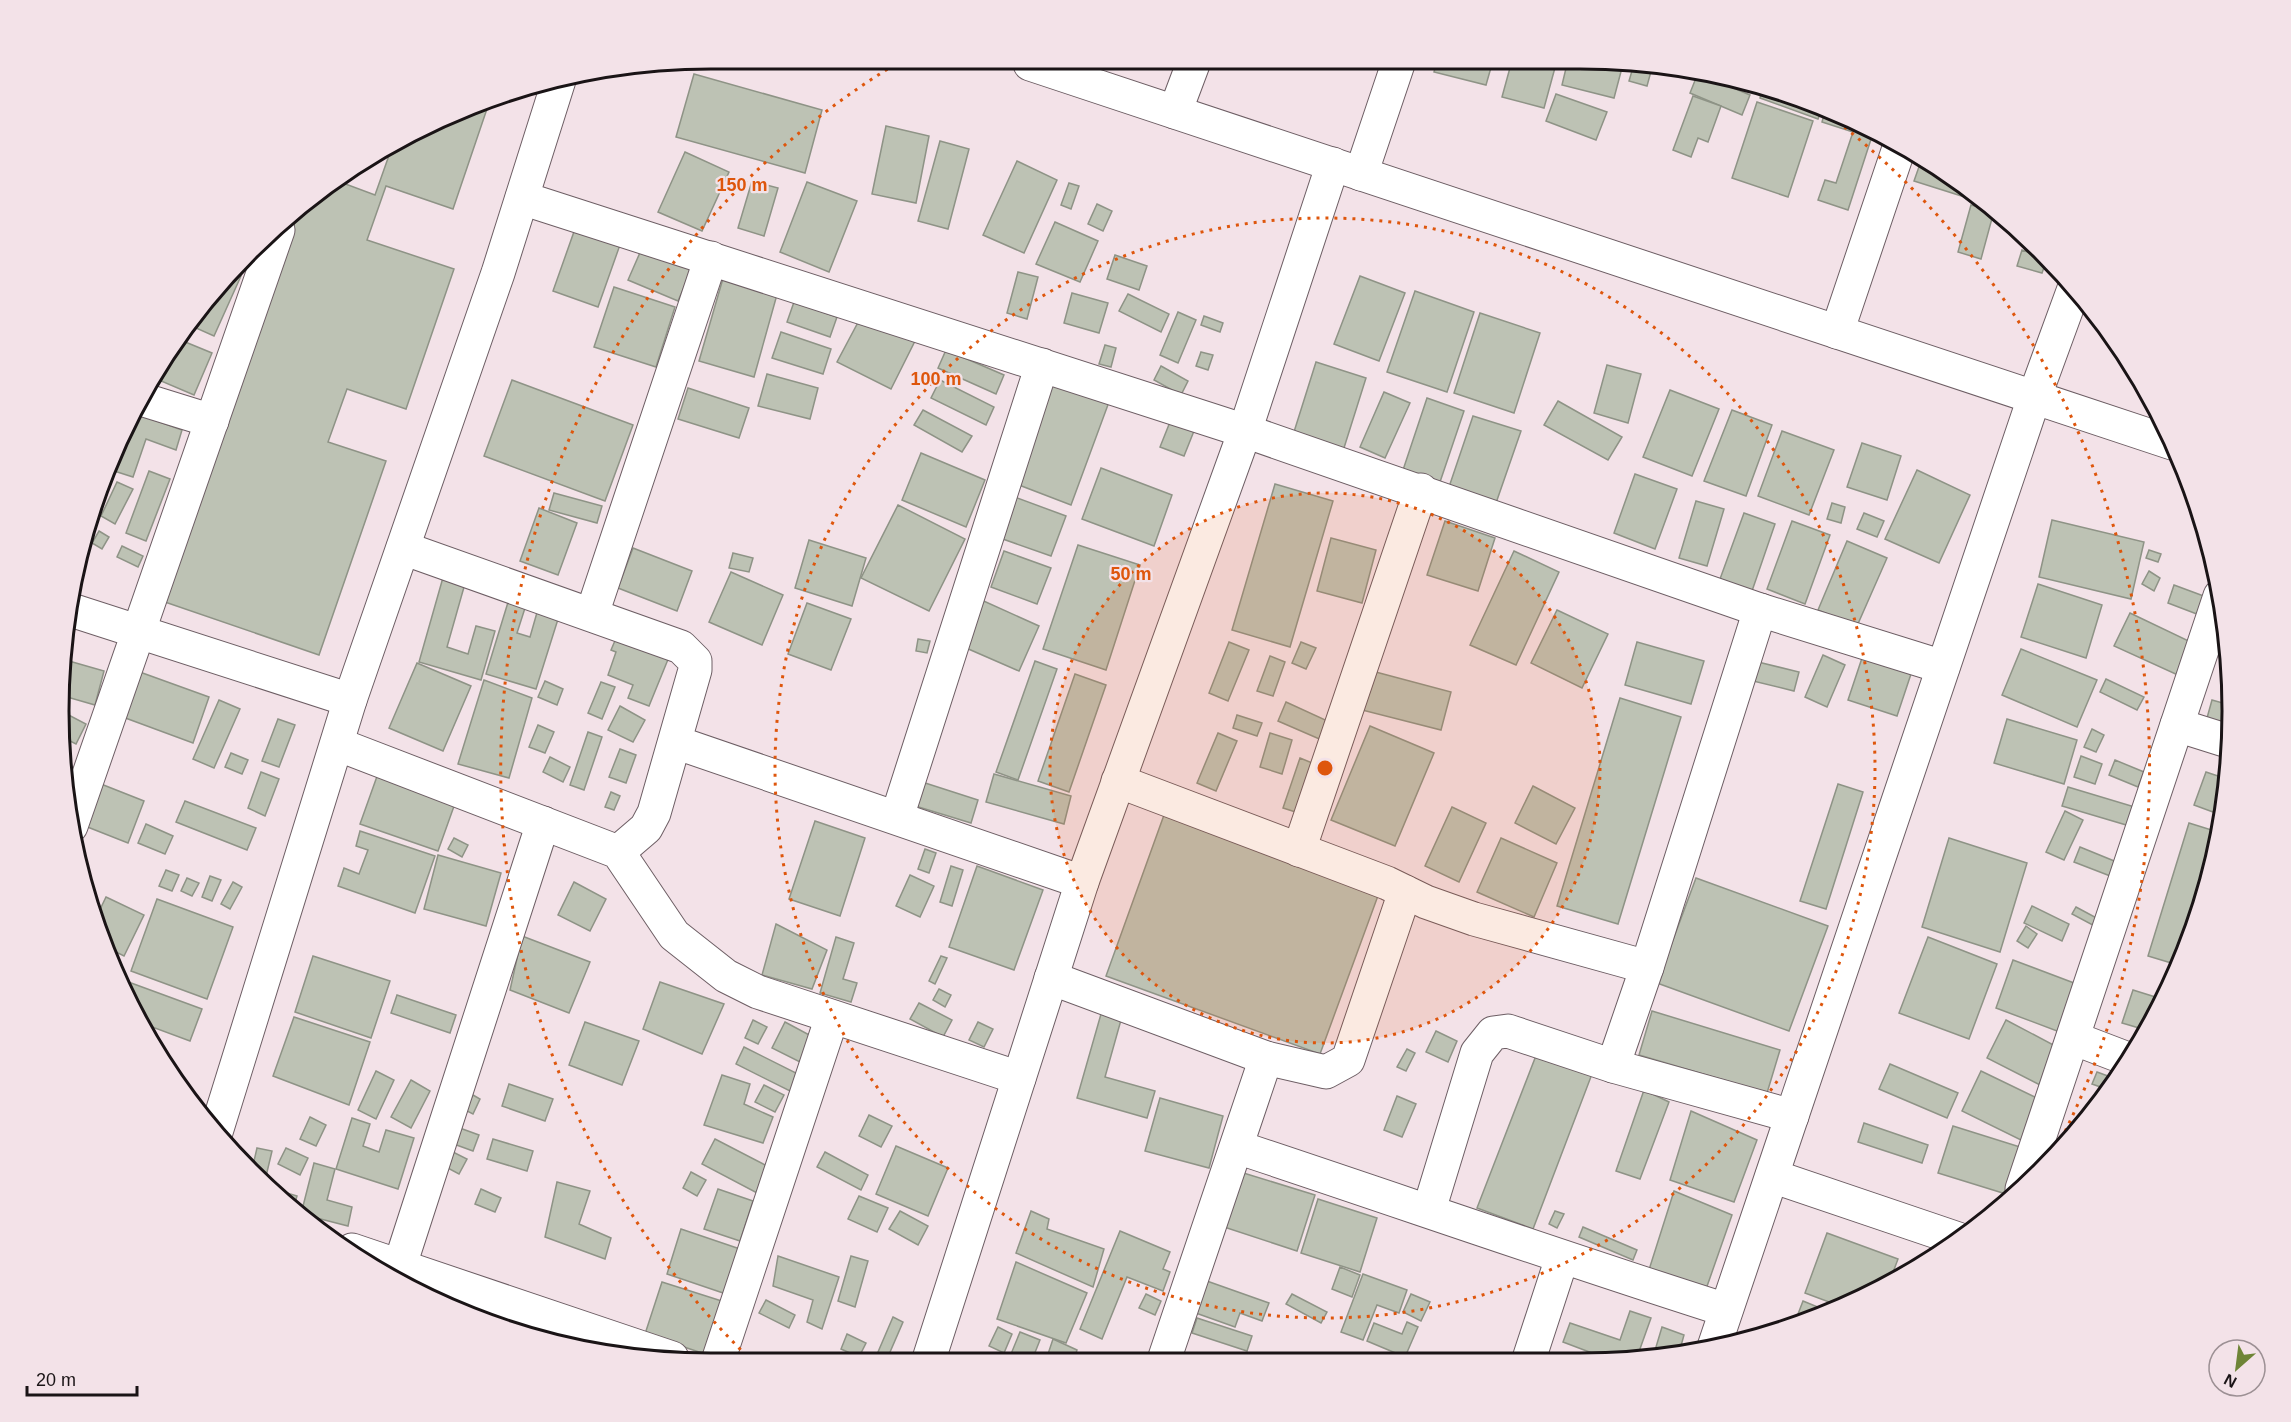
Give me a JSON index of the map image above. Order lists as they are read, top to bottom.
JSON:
{
  "scale_bar": "20 m",
  "north": "bottom left",
  "rings": ["150 m", "100 m", "50 m"]
}
